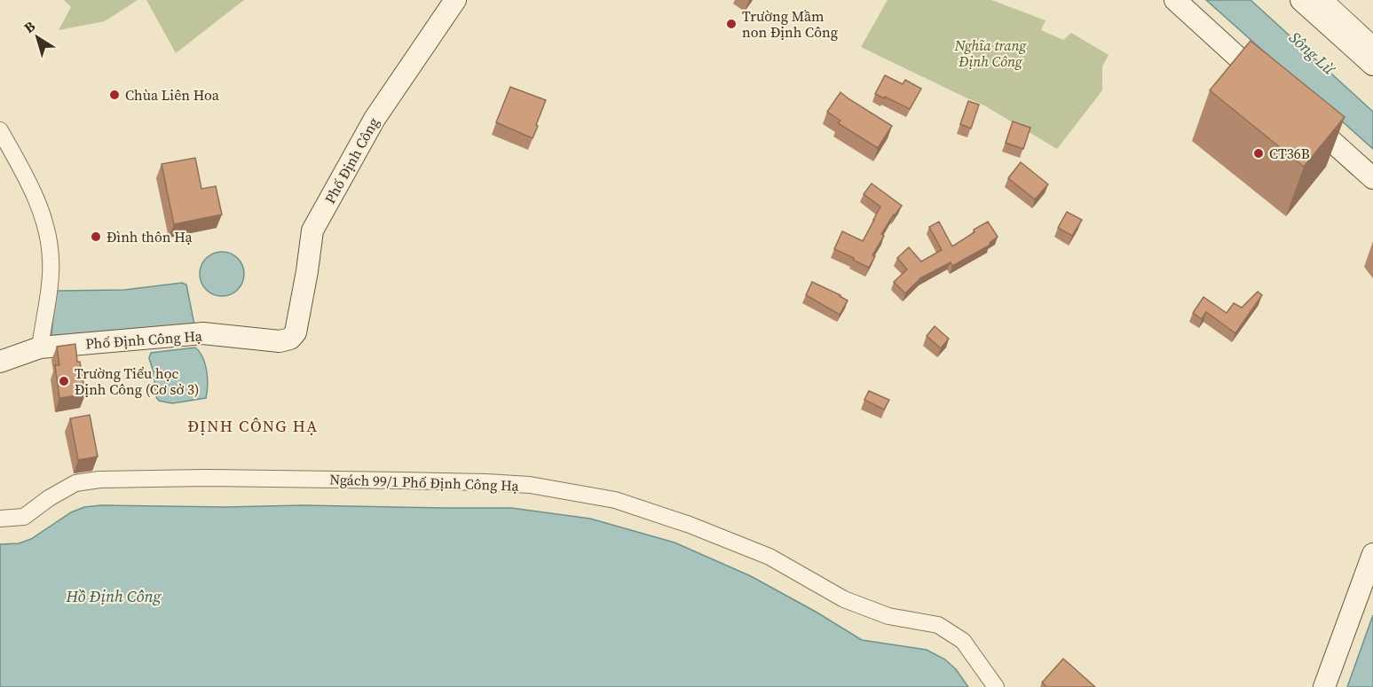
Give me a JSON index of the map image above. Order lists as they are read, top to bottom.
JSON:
{
  "streets": {
    "street": ["Phố Định Công", "Phố Định Công Hạ", "Ngách 99/1 Phố Định Công Hạ"]
  },
  "crossings": [
    ["Phố Định Công", "Phố Định Công Hạ"]
  ],
  "districts": ["ĐỊNH CÔNG HẠ"],
  "water": ["Sông Lừ", "Hồ Định Công"],
  "parks": ["Nghĩa trang Định Công"],
  "places": [
    "Trường Mầm non Định Công",
    "Chùa Liên Hoa",
    "CT36B",
    "Đình thôn Hạ",
    "Trường Tiểu học Định Công (Cơ sở 3)"
  ],
  "north": "top left"
}
